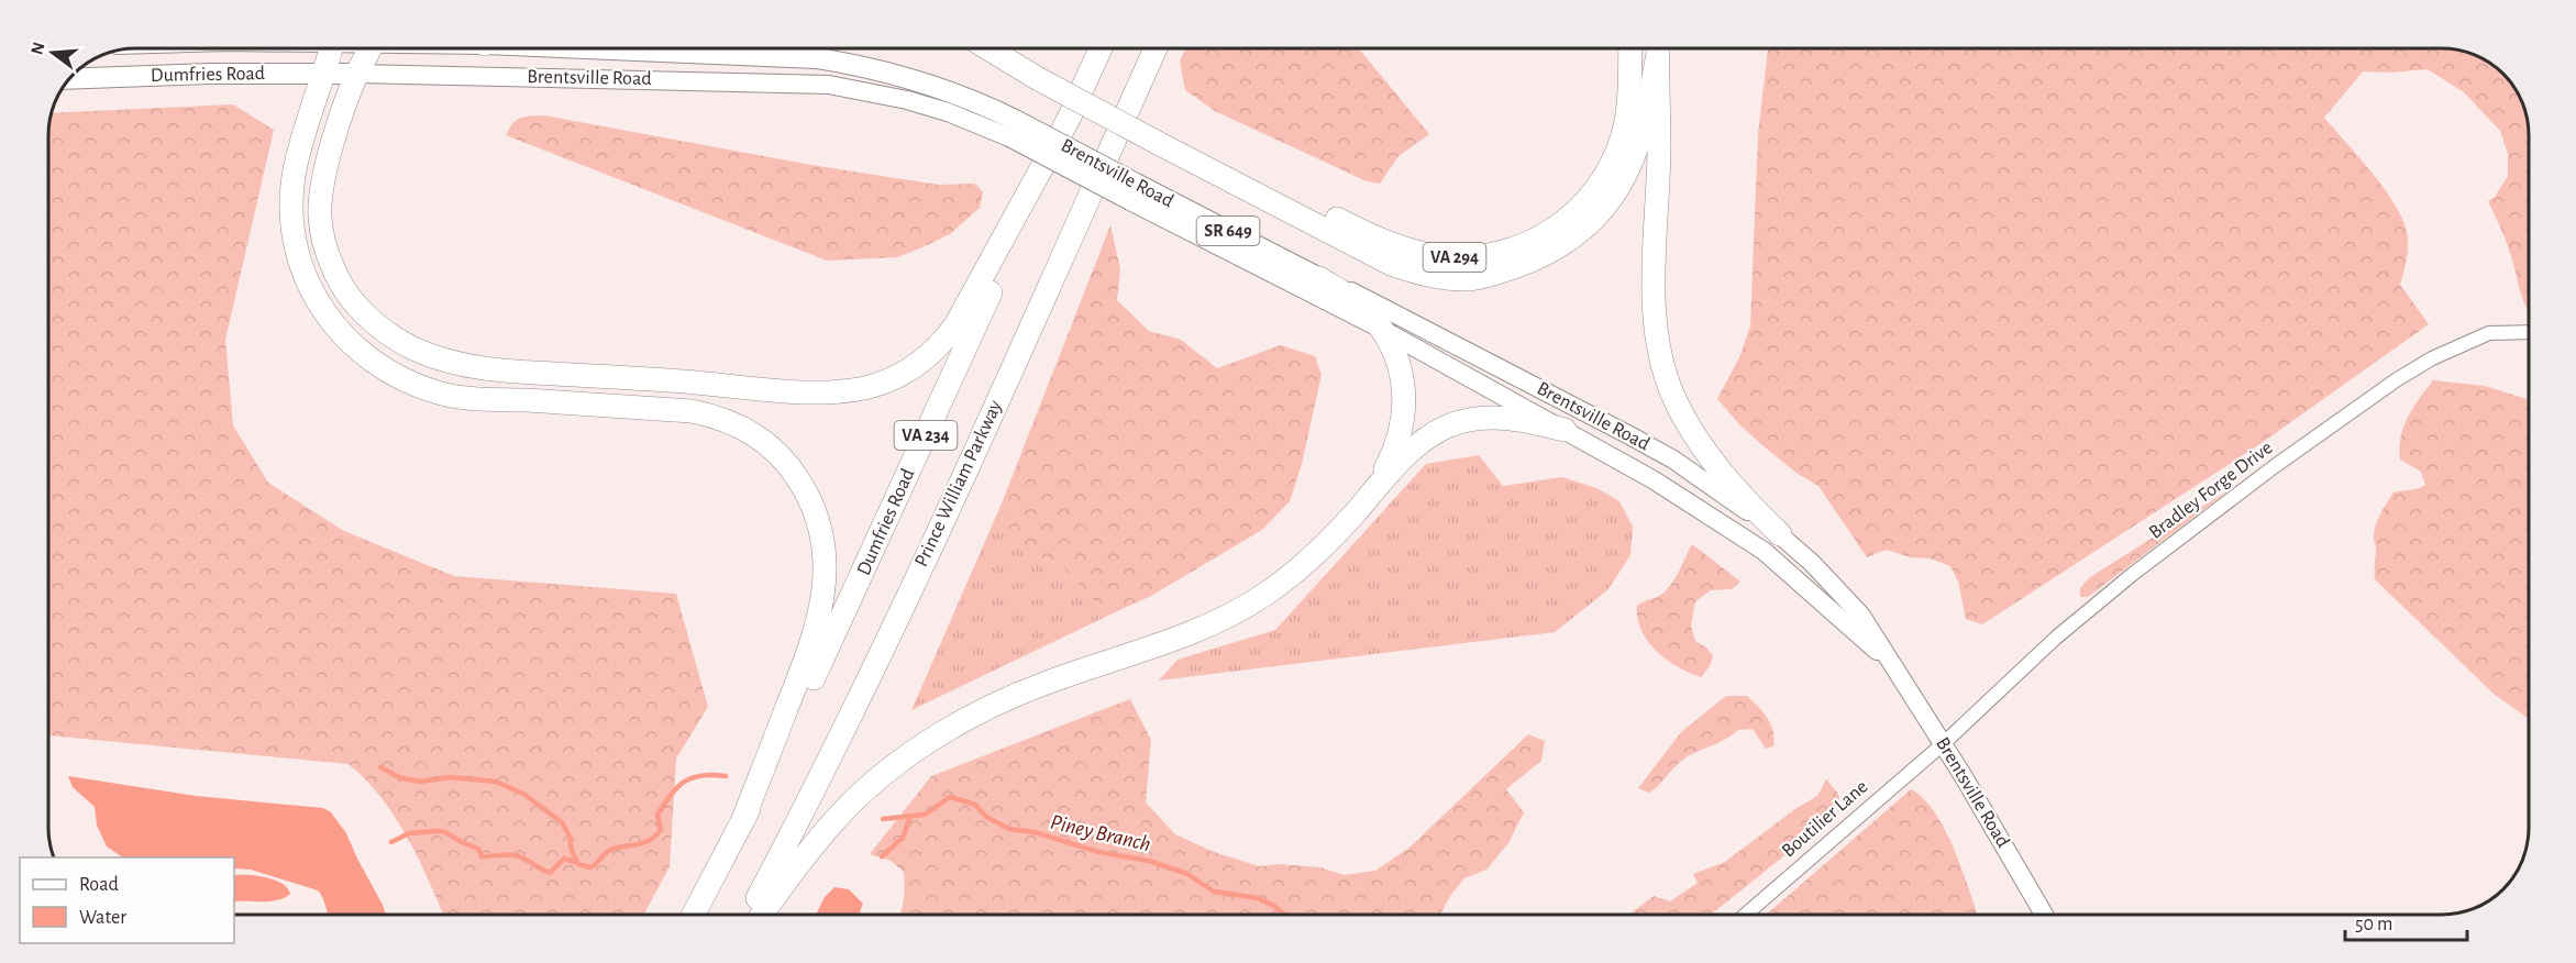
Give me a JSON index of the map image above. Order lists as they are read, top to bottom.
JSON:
{
  "streets": {
    "highway": [
      "Dumfries Road",
      "VA 294",
      "VA 234",
      "Prince William Parkway"
    ],
    "main road": ["Brentsville Road", "SR 649"],
    "street": ["Bradley Forge Drive", "Boutilier Lane"]
  },
  "crossings": [
    ["Dumfries Road", "Brentsville Road"],
    ["Dumfries Road", "VA 234"],
    ["Brentsville Road", "Bradley Forge Drive"],
    ["Brentsville Road", "Boutilier Lane"],
    ["Bradley Forge Drive", "Boutilier Lane"]
  ],
  "water": ["Piney Branch"],
  "legend": ["Road", "Water"],
  "scale_bar": "50 m",
  "north": "left"
}
